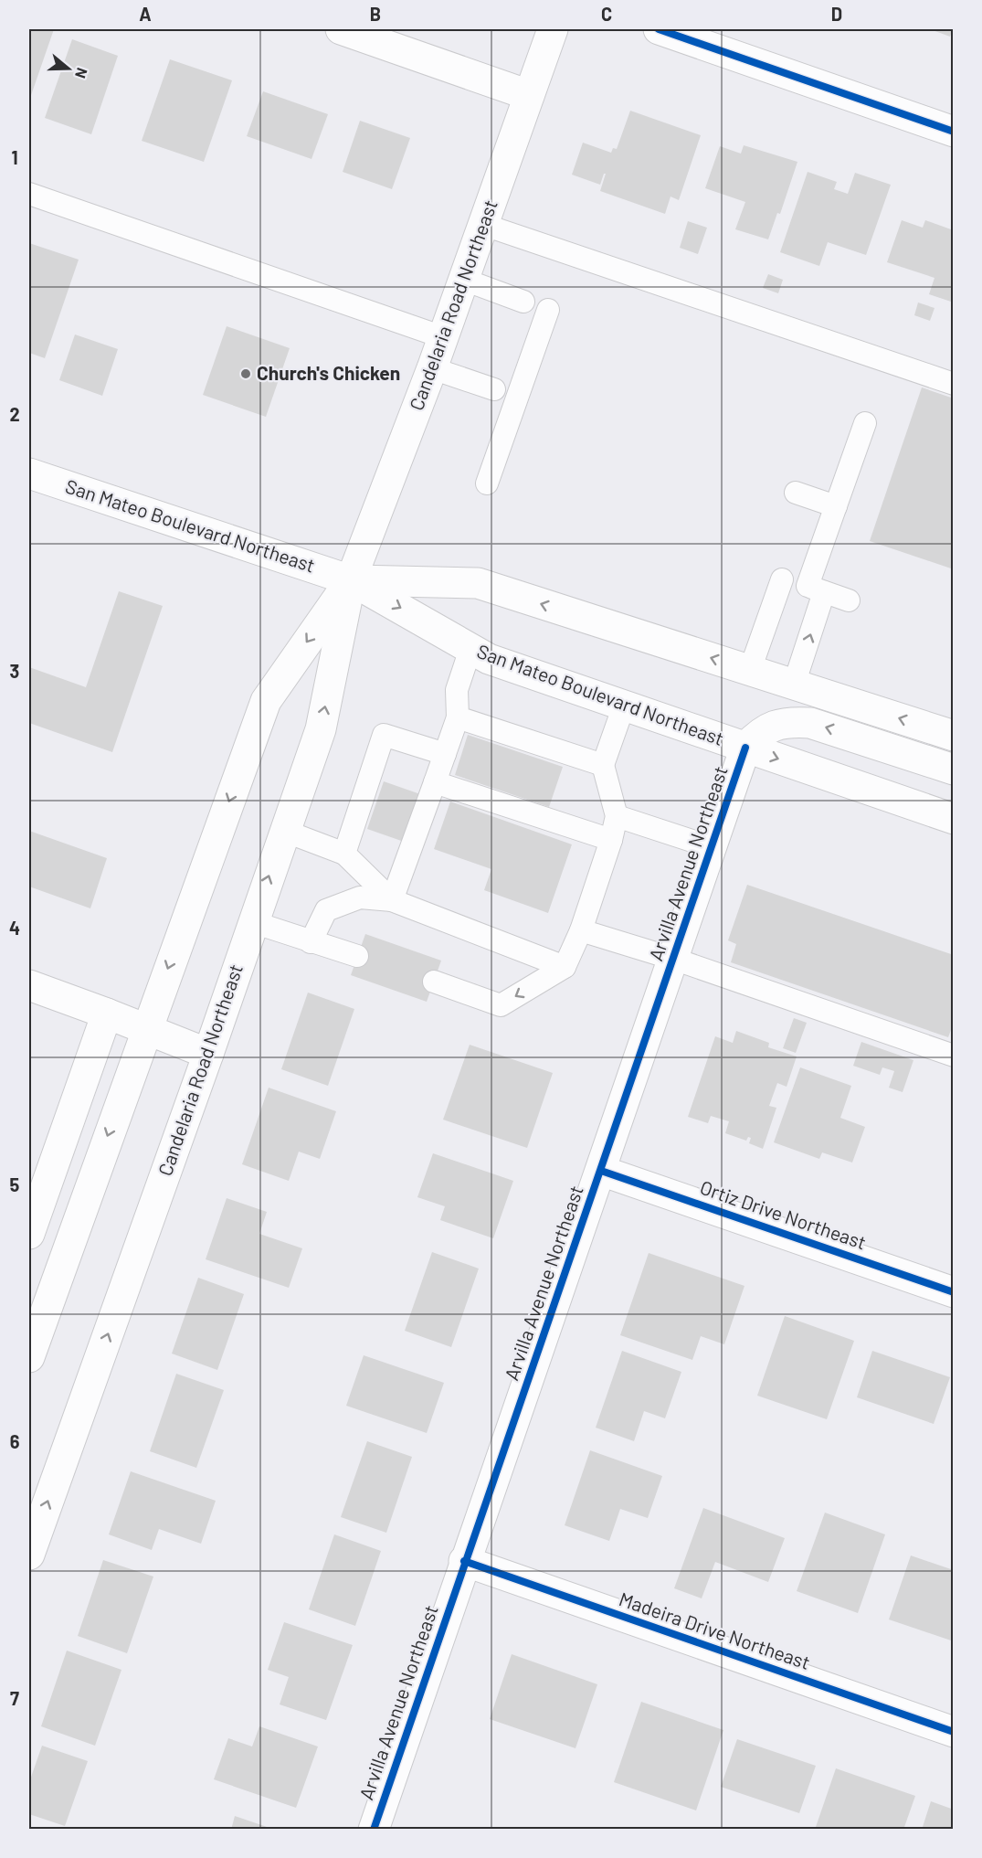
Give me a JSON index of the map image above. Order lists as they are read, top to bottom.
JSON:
{
  "streets": {
    "main road": [
      "Candelaria Road Northeast",
      "San Mateo Boulevard Northeast",
      "Arvilla Avenue Northeast",
      "Ortiz Drive Northeast",
      "Madeira Drive Northeast"
    ]
  },
  "crossings": [
    ["Candelaria Road Northeast", "San Mateo Boulevard Northeast"],
    ["San Mateo Boulevard Northeast", "Arvilla Avenue Northeast"],
    ["Arvilla Avenue Northeast", "Ortiz Drive Northeast"],
    ["Arvilla Avenue Northeast", "Madeira Drive Northeast"]
  ],
  "places": ["Church's Chicken"],
  "north": "right",
  "grid": {
    "columns": [
      "A",
      "B",
      "C",
      "D"
    ],
    "rows": [
      "1",
      "2",
      "3",
      "4",
      "5",
      "6",
      "7"
    ]
  }
}
